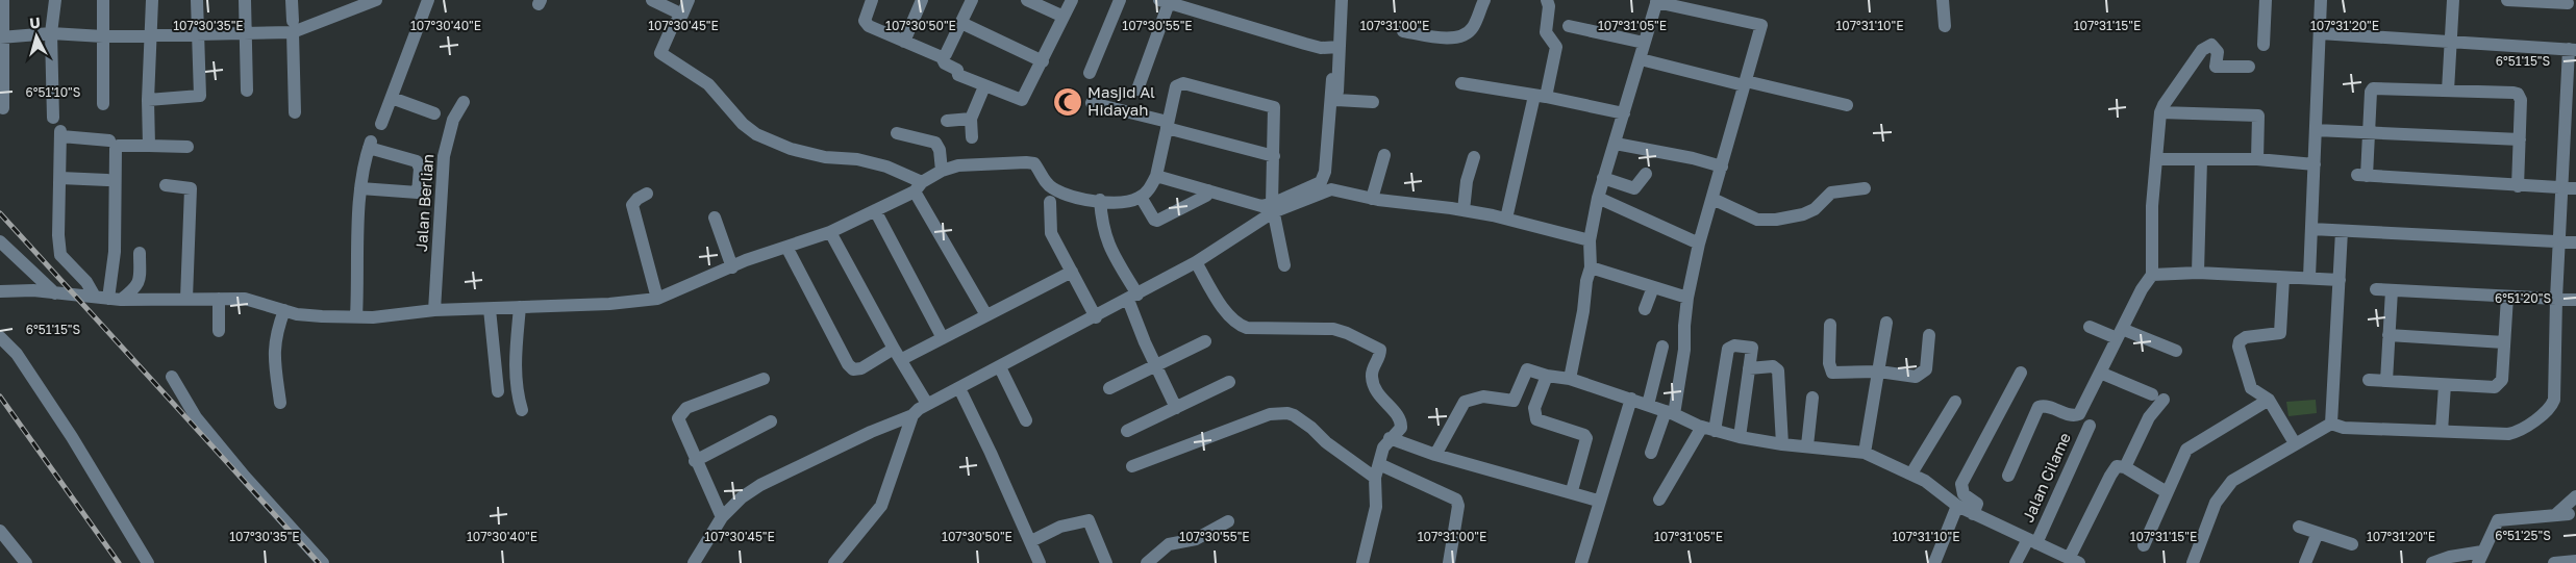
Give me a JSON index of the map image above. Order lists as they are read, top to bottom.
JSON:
{
  "streets": {
    "street": ["Jalan Berlian", "Jalan Cilame"]
  },
  "places": {
    "mosque": ["Masjid Al Hidayah"]
  },
  "north": "top",
  "coordinates": [
    "107°30'35\"E",
    "107°30'40\"E",
    "107°30'45\"E",
    "107°30'50\"E",
    "107°30'55\"E",
    "107°31'00\"E",
    "107°31'05\"E",
    "107°31'10\"E",
    "107°31'15\"E",
    "107°31'20\"E",
    "6°51'15\"S",
    "6°51'10\"S",
    "6°51'20\"S",
    "6°51'25\"S"
  ]
}
